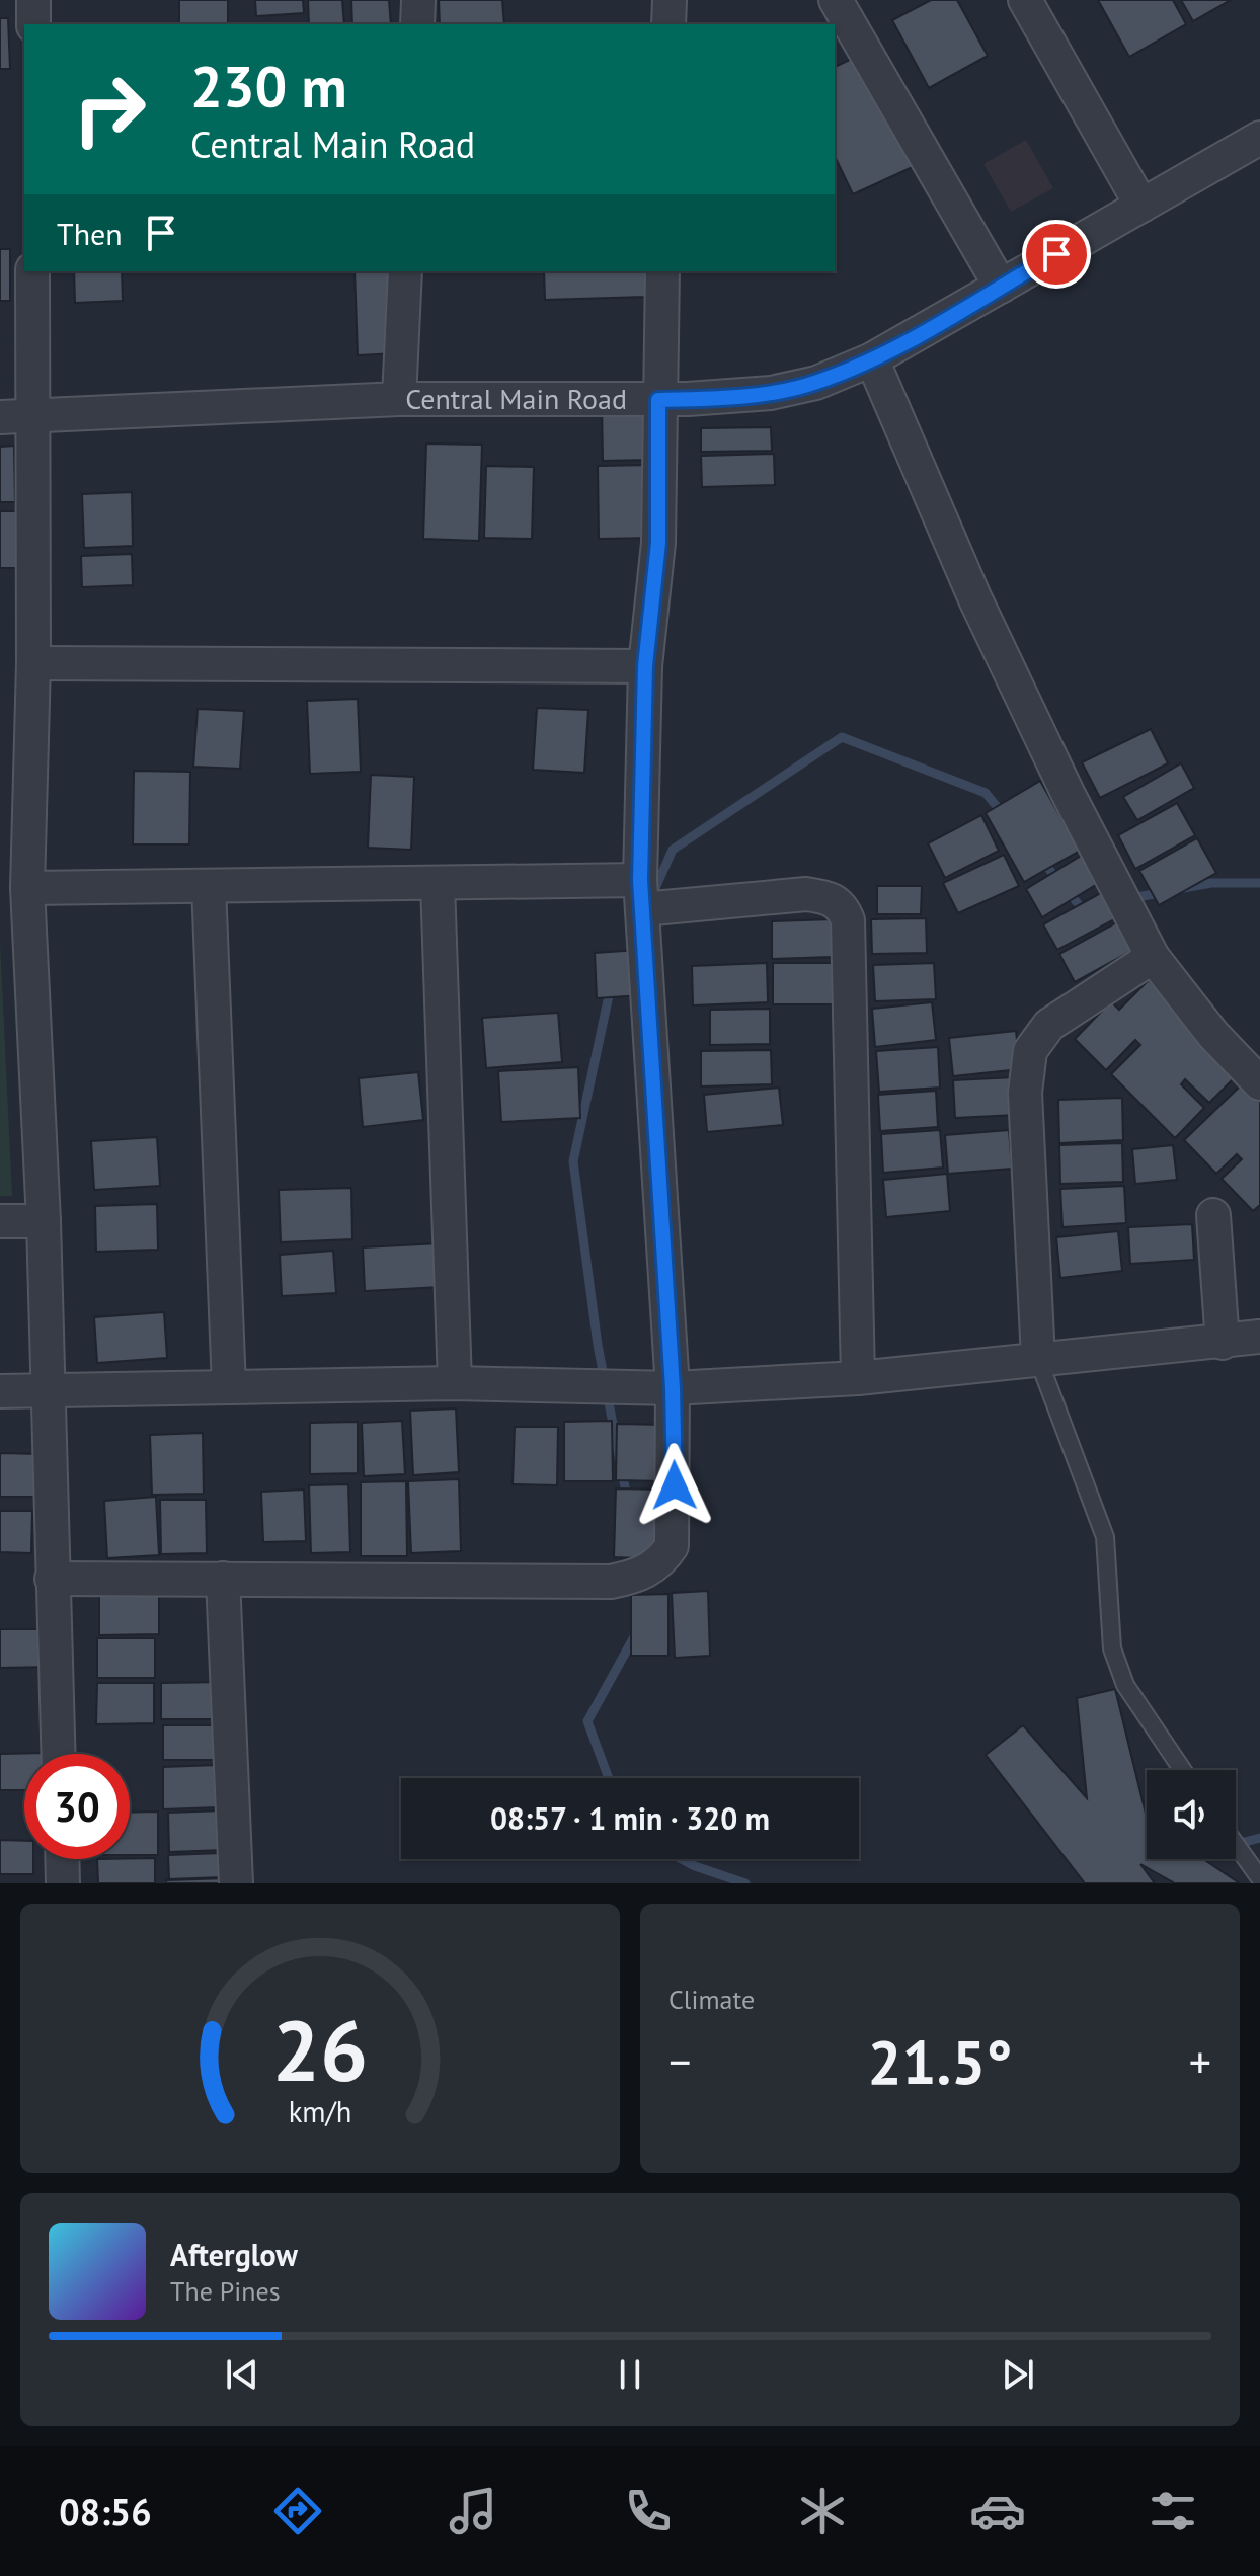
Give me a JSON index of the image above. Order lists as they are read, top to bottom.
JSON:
{
  "streets": {
    "street": ["Central Main Road"]
  },
  "page": {
    "turn": ["230 m", "Central Main Road"],
    "then": "Then",
    "limit": "30",
    "trip": "08:57 · 1 min · 320 m",
    "tile": "Climate",
    "heat": ["−", "21.5°", "+"],
    "song": ["Afterglow", "The Pines"],
    "tabs": "08:56",
    "gauge": ["26", "km/h"]
  }
}
